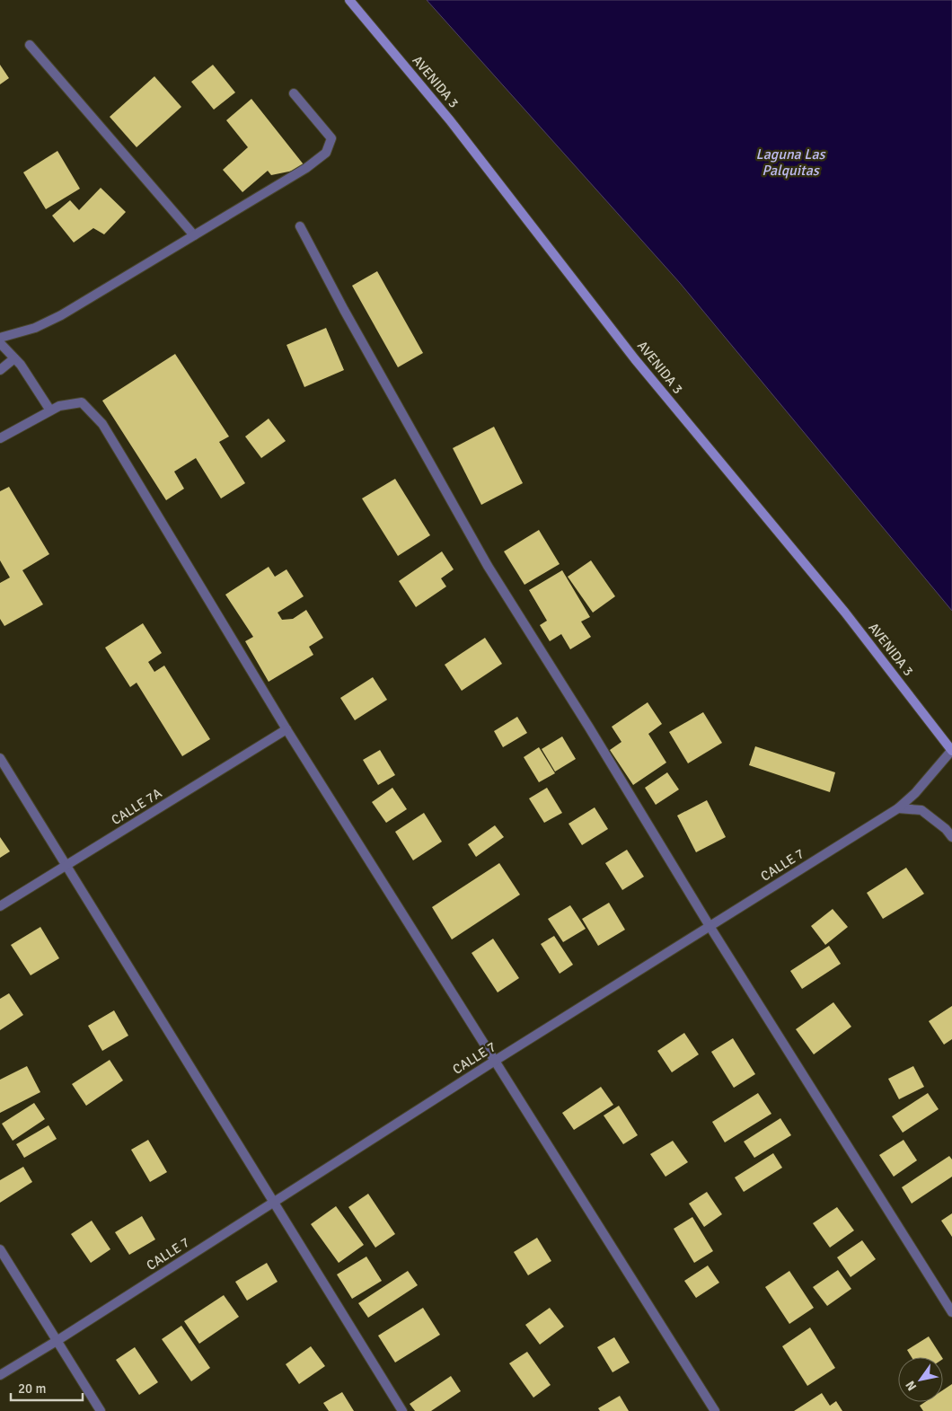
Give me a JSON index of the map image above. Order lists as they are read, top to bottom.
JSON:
{
  "streets": {
    "main road": ["AVENIDA 3"],
    "street": ["CALLE 7A", "CALLE 7"]
  },
  "crossings": [
    ["AVENIDA 3", "CALLE 7"]
  ],
  "water": ["Laguna Las Palquitas"],
  "scale_bar": "20 m",
  "north": "bottom left"
}
